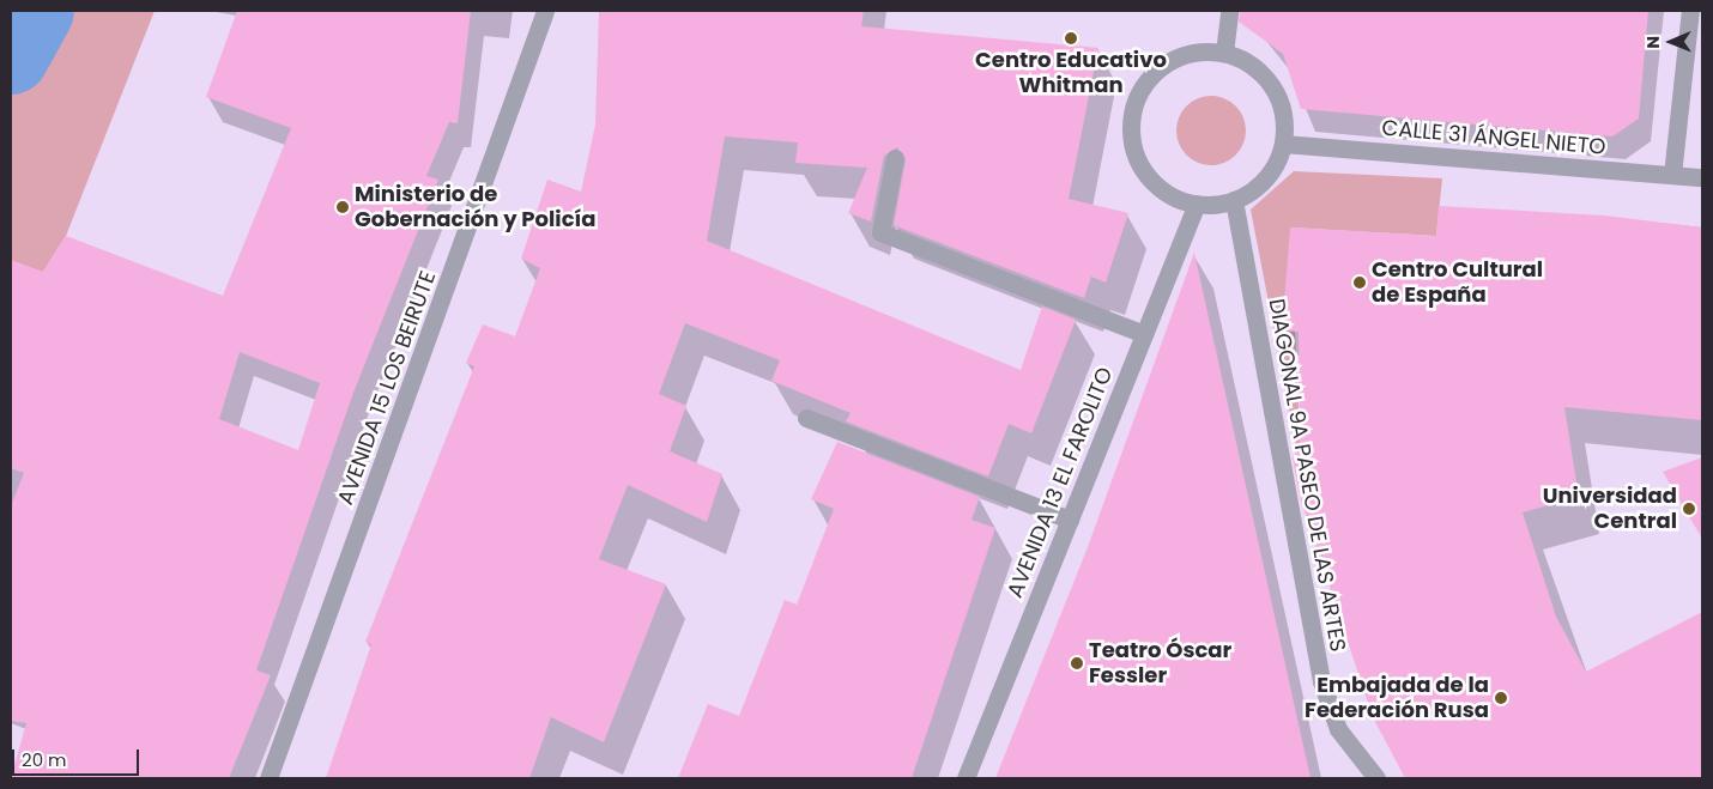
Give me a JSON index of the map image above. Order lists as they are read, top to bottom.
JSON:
{
  "streets": {
    "street": [
      "CALLE 31 ÁNGEL NIETO",
      "AVENIDA 15 LOS BEIRUTE",
      "DIAGONAL 9A PASEO DE LAS ARTES",
      "AVENIDA 13 EL FAROLITO"
    ]
  },
  "crossings": [
    ["CALLE 31 ÁNGEL NIETO", "DIAGONAL 9A PASEO DE LAS ARTES"],
    ["CALLE 31 ÁNGEL NIETO", "AVENIDA 13 EL FAROLITO"],
    ["DIAGONAL 9A PASEO DE LAS ARTES", "AVENIDA 13 EL FAROLITO"]
  ],
  "places": [
    "Centro Educativo Whitman",
    "Ministerio de Gobernación y Policía",
    "Centro Cultural de España",
    "Universidad Central",
    "Teatro Óscar Fessler",
    "Embajada de la Federación Rusa"
  ],
  "scale_bar": "20 m",
  "north": "left"
}
